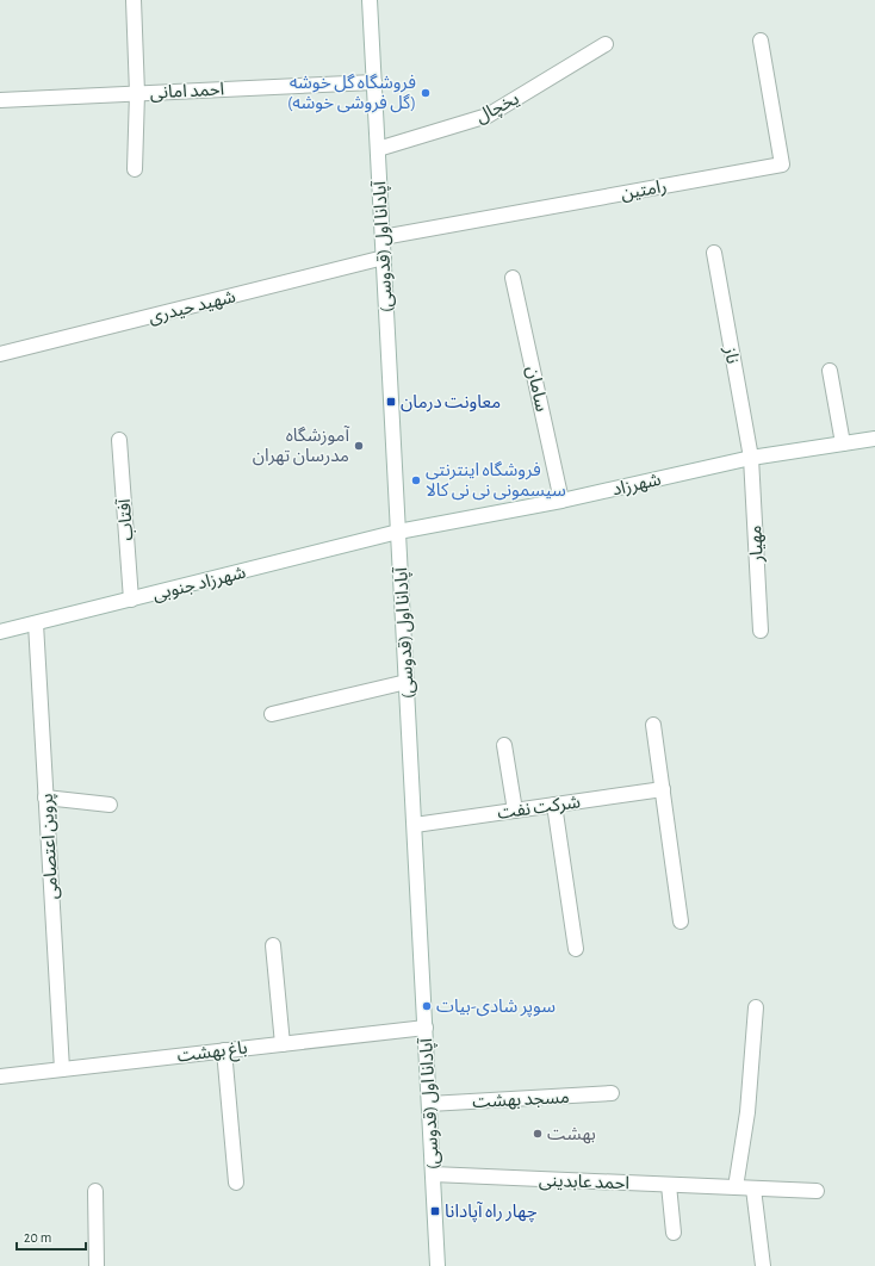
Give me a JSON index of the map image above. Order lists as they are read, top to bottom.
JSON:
{
  "streets": {
    "street": [
      "احمد امانی",
      "یخچال",
      "رامتین",
      "آپادانا اول (قدوسی)",
      "شهید حیدری",
      "ناز",
      "سامان",
      "شهرزاد",
      "آفتاب",
      "مهیار",
      "شهرزاد جنوبی",
      "شرکت نفت",
      "پروین اعتصامی",
      "باغ بهشت",
      "مسجد بهشت",
      "احمد عابدینی"
    ]
  },
  "crossings": [
    ["احمد امانی", "آپادانا اول (قدوسی)"],
    ["یخچال", "آپادانا اول (قدوسی)"],
    ["رامتین", "آپادانا اول (قدوسی)"],
    ["آپادانا اول (قدوسی)", "شهید حیدری"],
    ["آپادانا اول (قدوسی)", "شهرزاد"],
    ["آپادانا اول (قدوسی)", "شهرزاد جنوبی"],
    ["آپادانا اول (قدوسی)", "شرکت نفت"],
    ["آپادانا اول (قدوسی)", "باغ بهشت"],
    ["آپادانا اول (قدوسی)", "مسجد بهشت"],
    ["آپادانا اول (قدوسی)", "احمد عابدینی"],
    ["ناز", "شهرزاد"],
    ["ناز", "مهیار"],
    ["سامان", "شهرزاد"],
    ["شهرزاد", "مهیار"],
    ["شهرزاد", "شهرزاد جنوبی"],
    ["آفتاب", "شهرزاد جنوبی"],
    ["شهرزاد جنوبی", "پروین اعتصامی"],
    ["پروین اعتصامی", "باغ بهشت"]
  ],
  "places": {
    "other": [
      "فروشگاه گل خوشه (گل فروشی خوشه)",
      "آموزشگاه مدرسان تهران",
      "فروشگاه اینترنتی سیسمونی نی نی کالا",
      "سوپر شادی-بیات",
      "بهشت"
    ],
    "transit": ["معاونت درمان", "چهار راه آپادانا"]
  },
  "scale_bar": "20 m"
}
